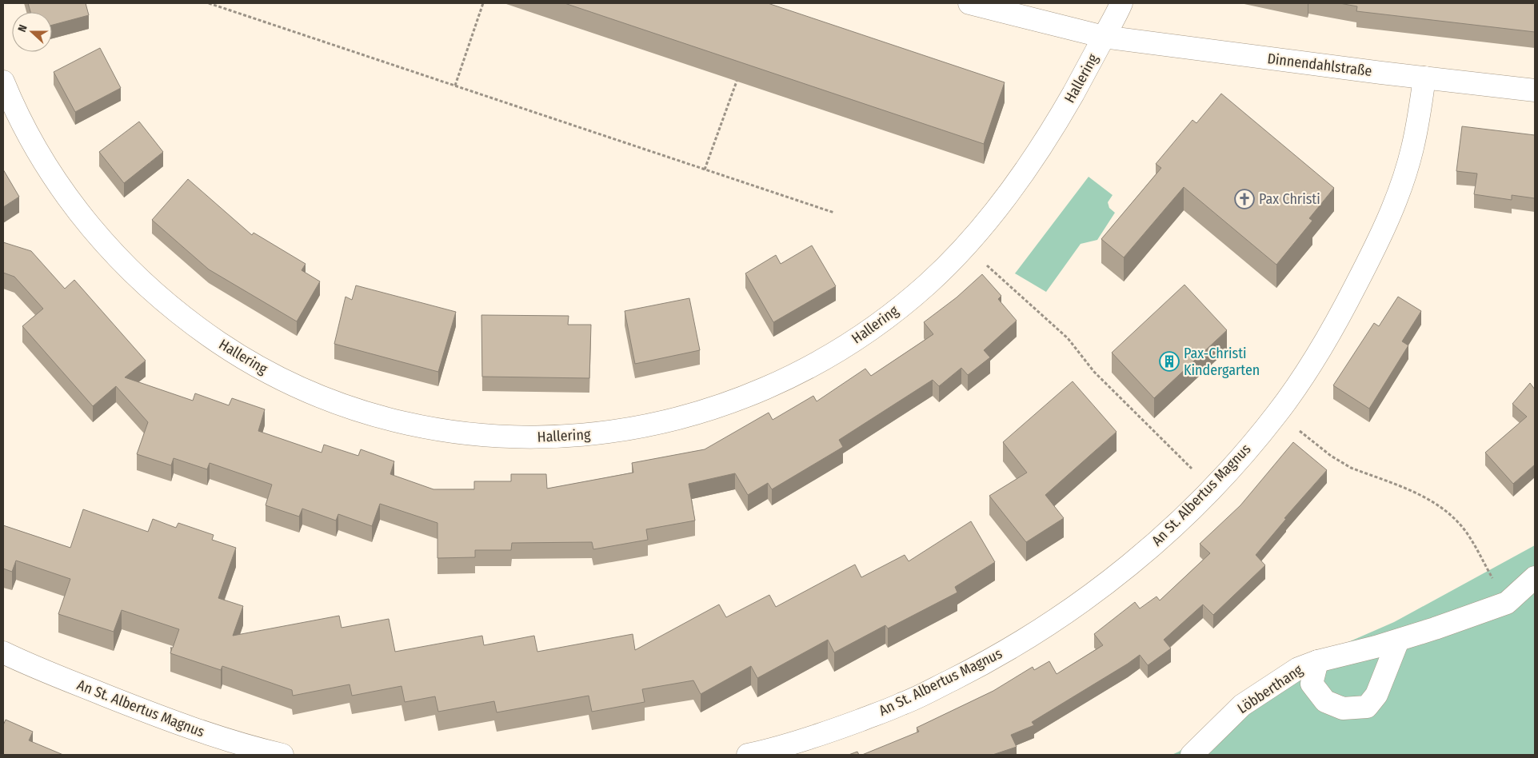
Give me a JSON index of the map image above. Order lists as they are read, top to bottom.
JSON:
{
  "streets": {
    "street": [
      "Dinnendahlstraße",
      "Hallering",
      "An St. Albertus Magnus",
      "Löbberthang"
    ]
  },
  "crossings": [
    ["Dinnendahlstraße", "Hallering"],
    ["Dinnendahlstraße", "An St. Albertus Magnus"]
  ],
  "places": {
    "church": ["Pax Christi"],
    "building": ["Pax-Christi Kindergarten"]
  },
  "north": "left"
}
